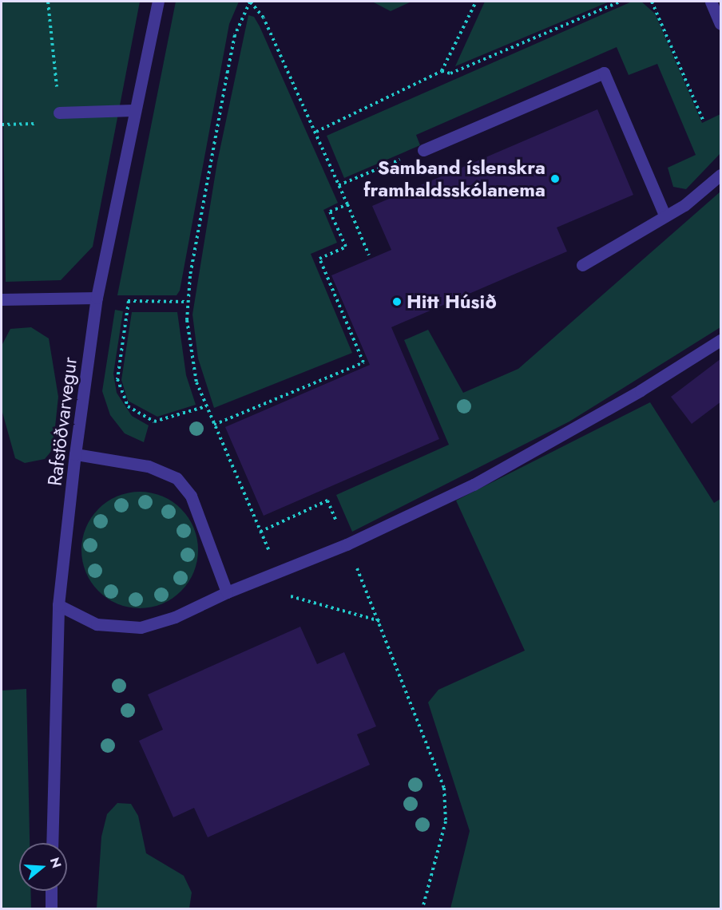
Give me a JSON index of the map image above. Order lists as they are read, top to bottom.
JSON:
{
  "streets": {
    "street": ["Rafstöðvarvegur"]
  },
  "places": ["Samband íslenskra framhaldsskólanema", "Hitt Húsið"],
  "north": "right"
}
